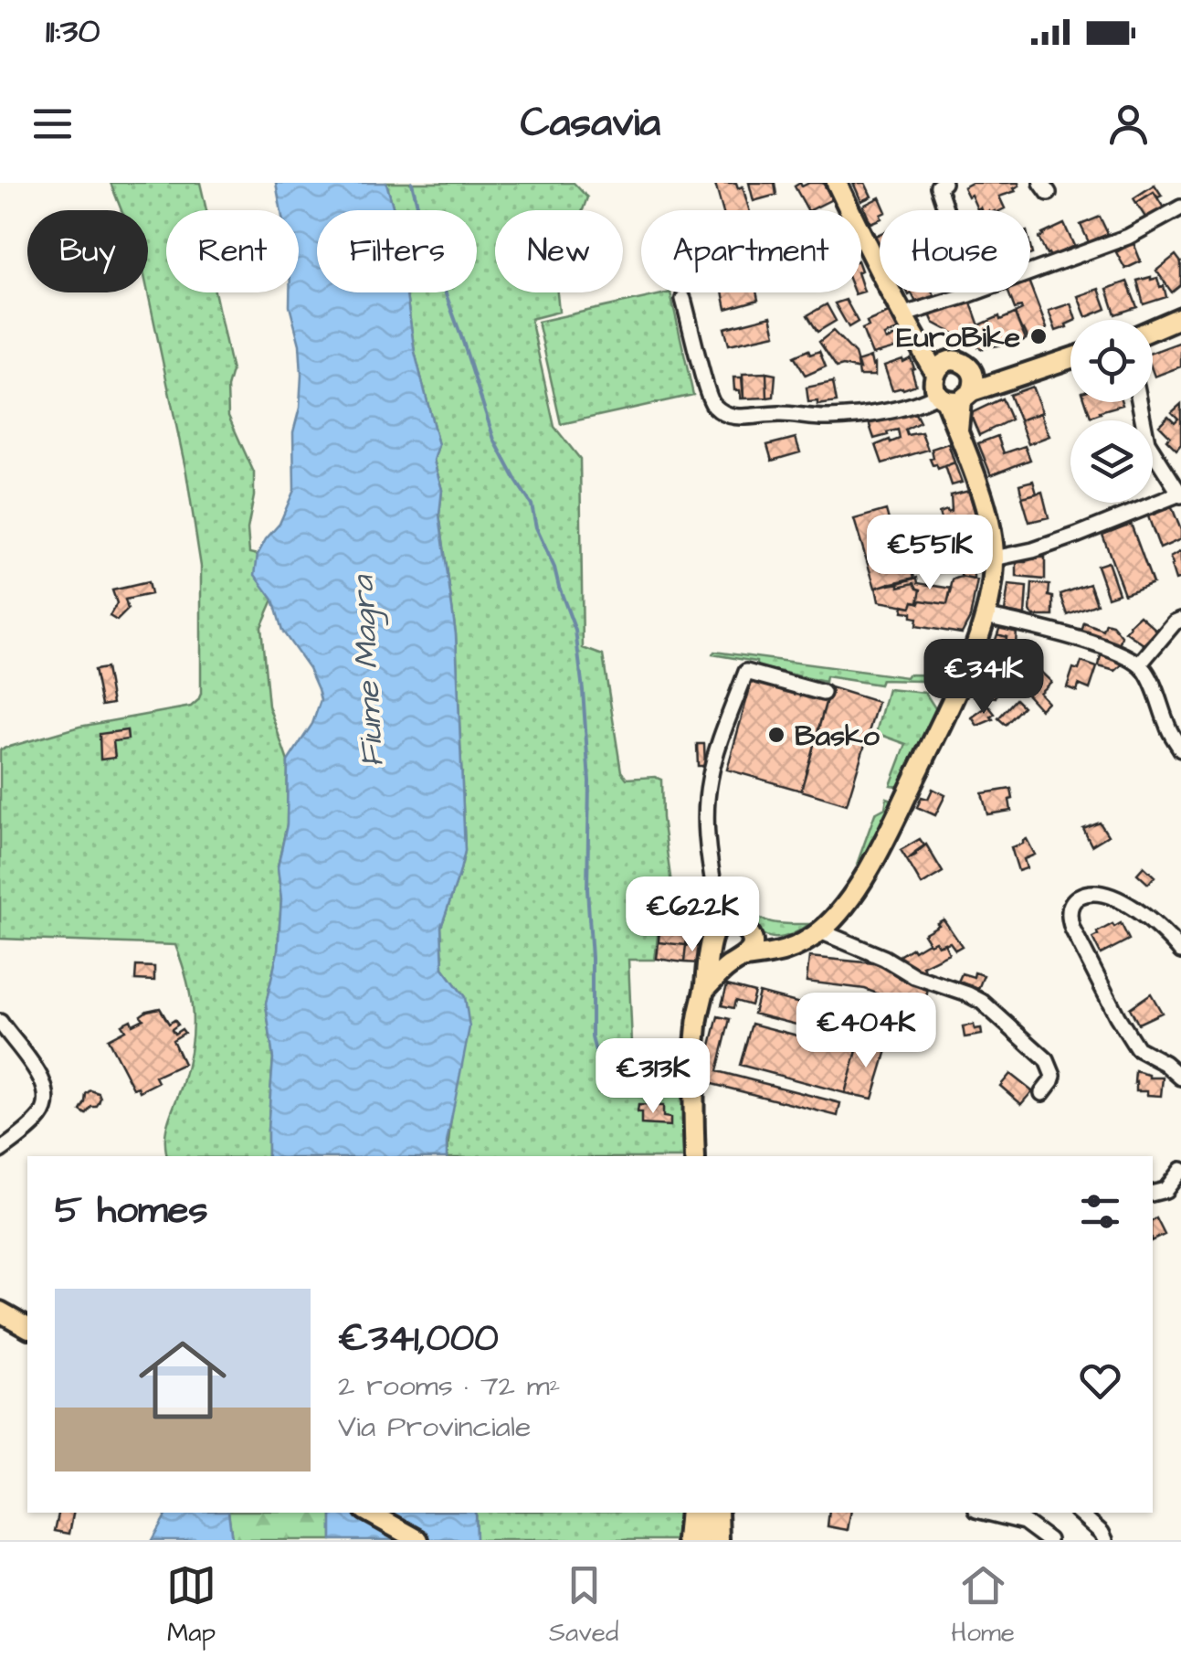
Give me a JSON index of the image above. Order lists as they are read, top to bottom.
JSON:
{
  "water": ["Fiume Magra"],
  "places": ["EuroBike", "Basko"],
  "page": {
    "status": "11:30",
    "header": "Casavia",
    "chip": [
      "Buy",
      "Rent",
      "Filters",
      "New",
      "Apartment",
      "House"
    ],
    "price": [
      "€551K",
      "€341K",
      "€622K",
      "€404K",
      "€313K"
    ],
    "heading": "5 homes",
    "list": [
      {
        "name": "€341,000",
        "note": "2 rooms · 72 m² · Via Provinciale"
      }
    ],
    "tabs": ["Map", "Saved", "Home"]
  }
}
